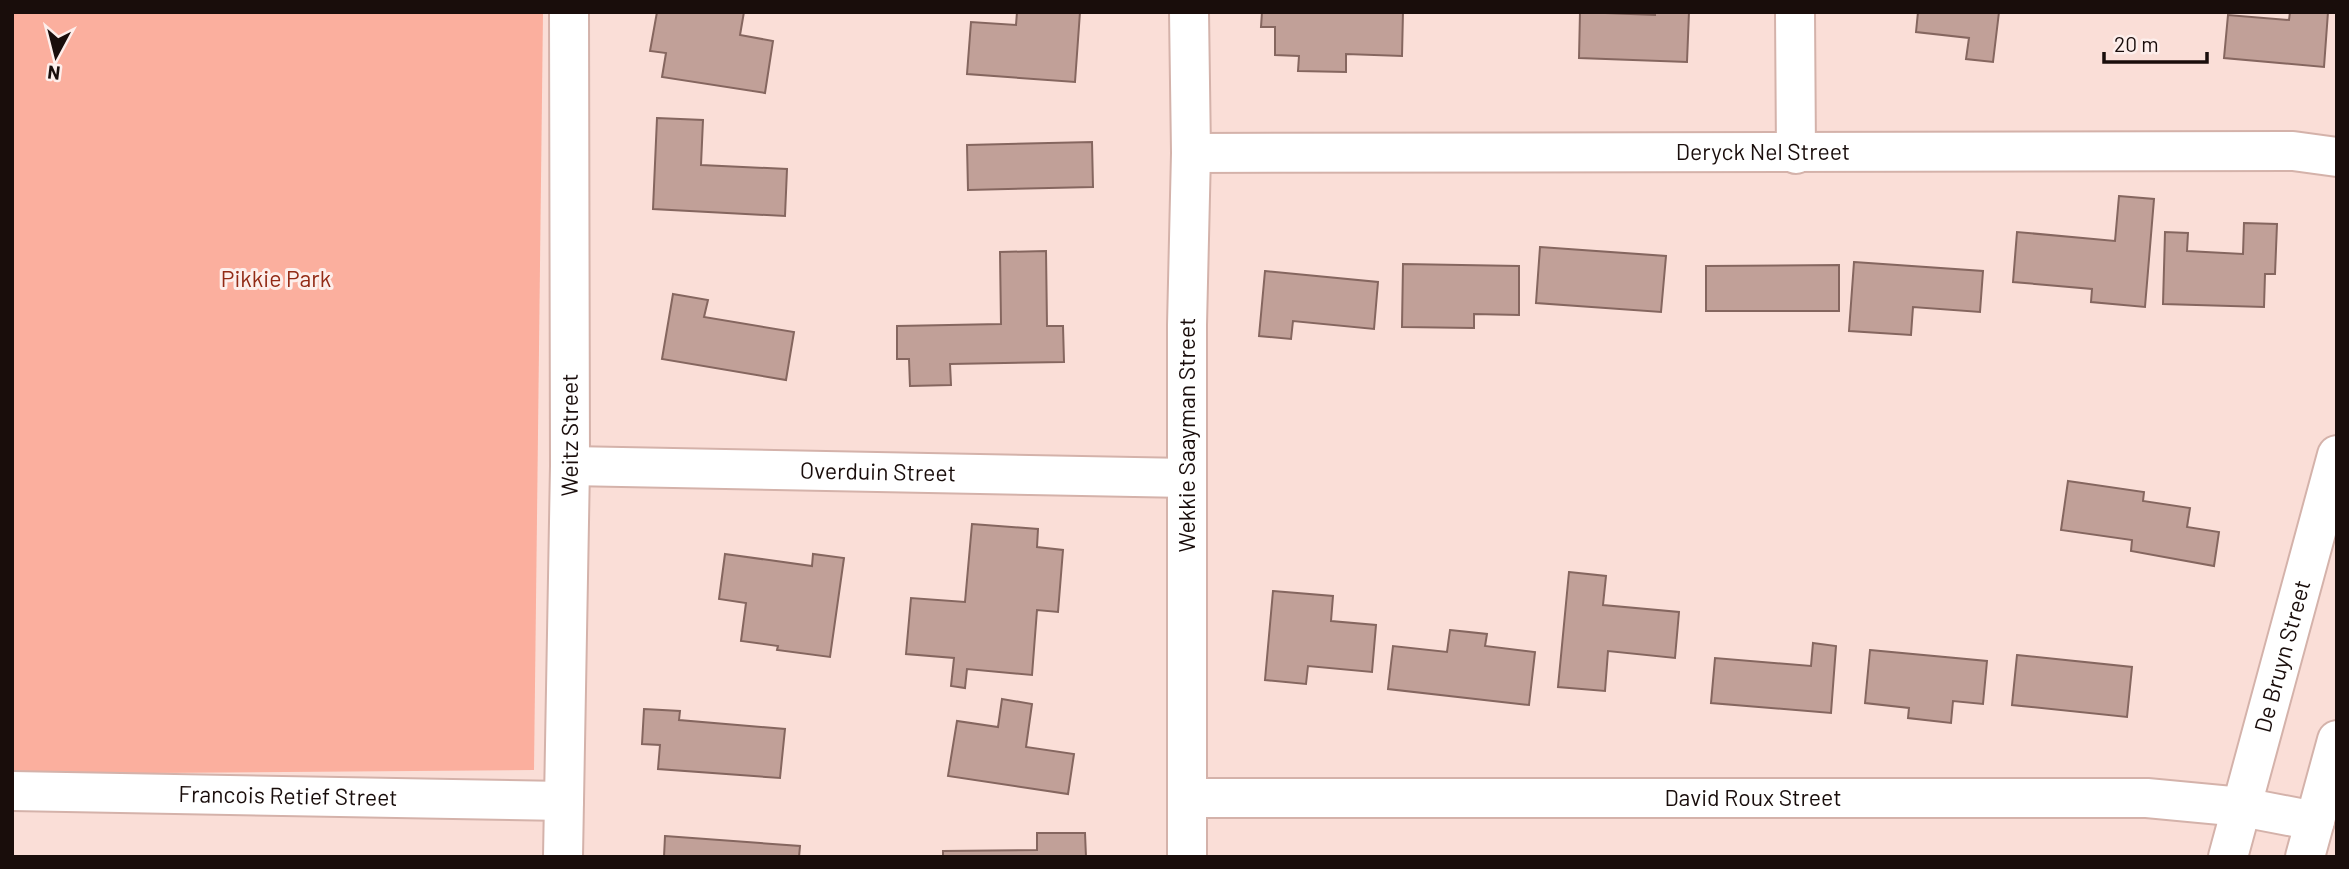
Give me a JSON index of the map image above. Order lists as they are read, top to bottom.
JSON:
{
  "streets": {
    "street": [
      "Deryck Nel Street",
      "Wekkie Saayman Street",
      "Weitz Street",
      "Overduin Street",
      "De Bruyn Street",
      "Francois Retief Street",
      "David Roux Street"
    ]
  },
  "crossings": [
    ["Deryck Nel Street", "Wekkie Saayman Street"],
    ["Wekkie Saayman Street", "Overduin Street"],
    ["Wekkie Saayman Street", "David Roux Street"],
    ["Weitz Street", "Overduin Street"],
    ["Weitz Street", "Francois Retief Street"],
    ["De Bruyn Street", "David Roux Street"]
  ],
  "parks": ["Pikkie Park"],
  "scale_bar": "20 m",
  "north": "bottom"
}
